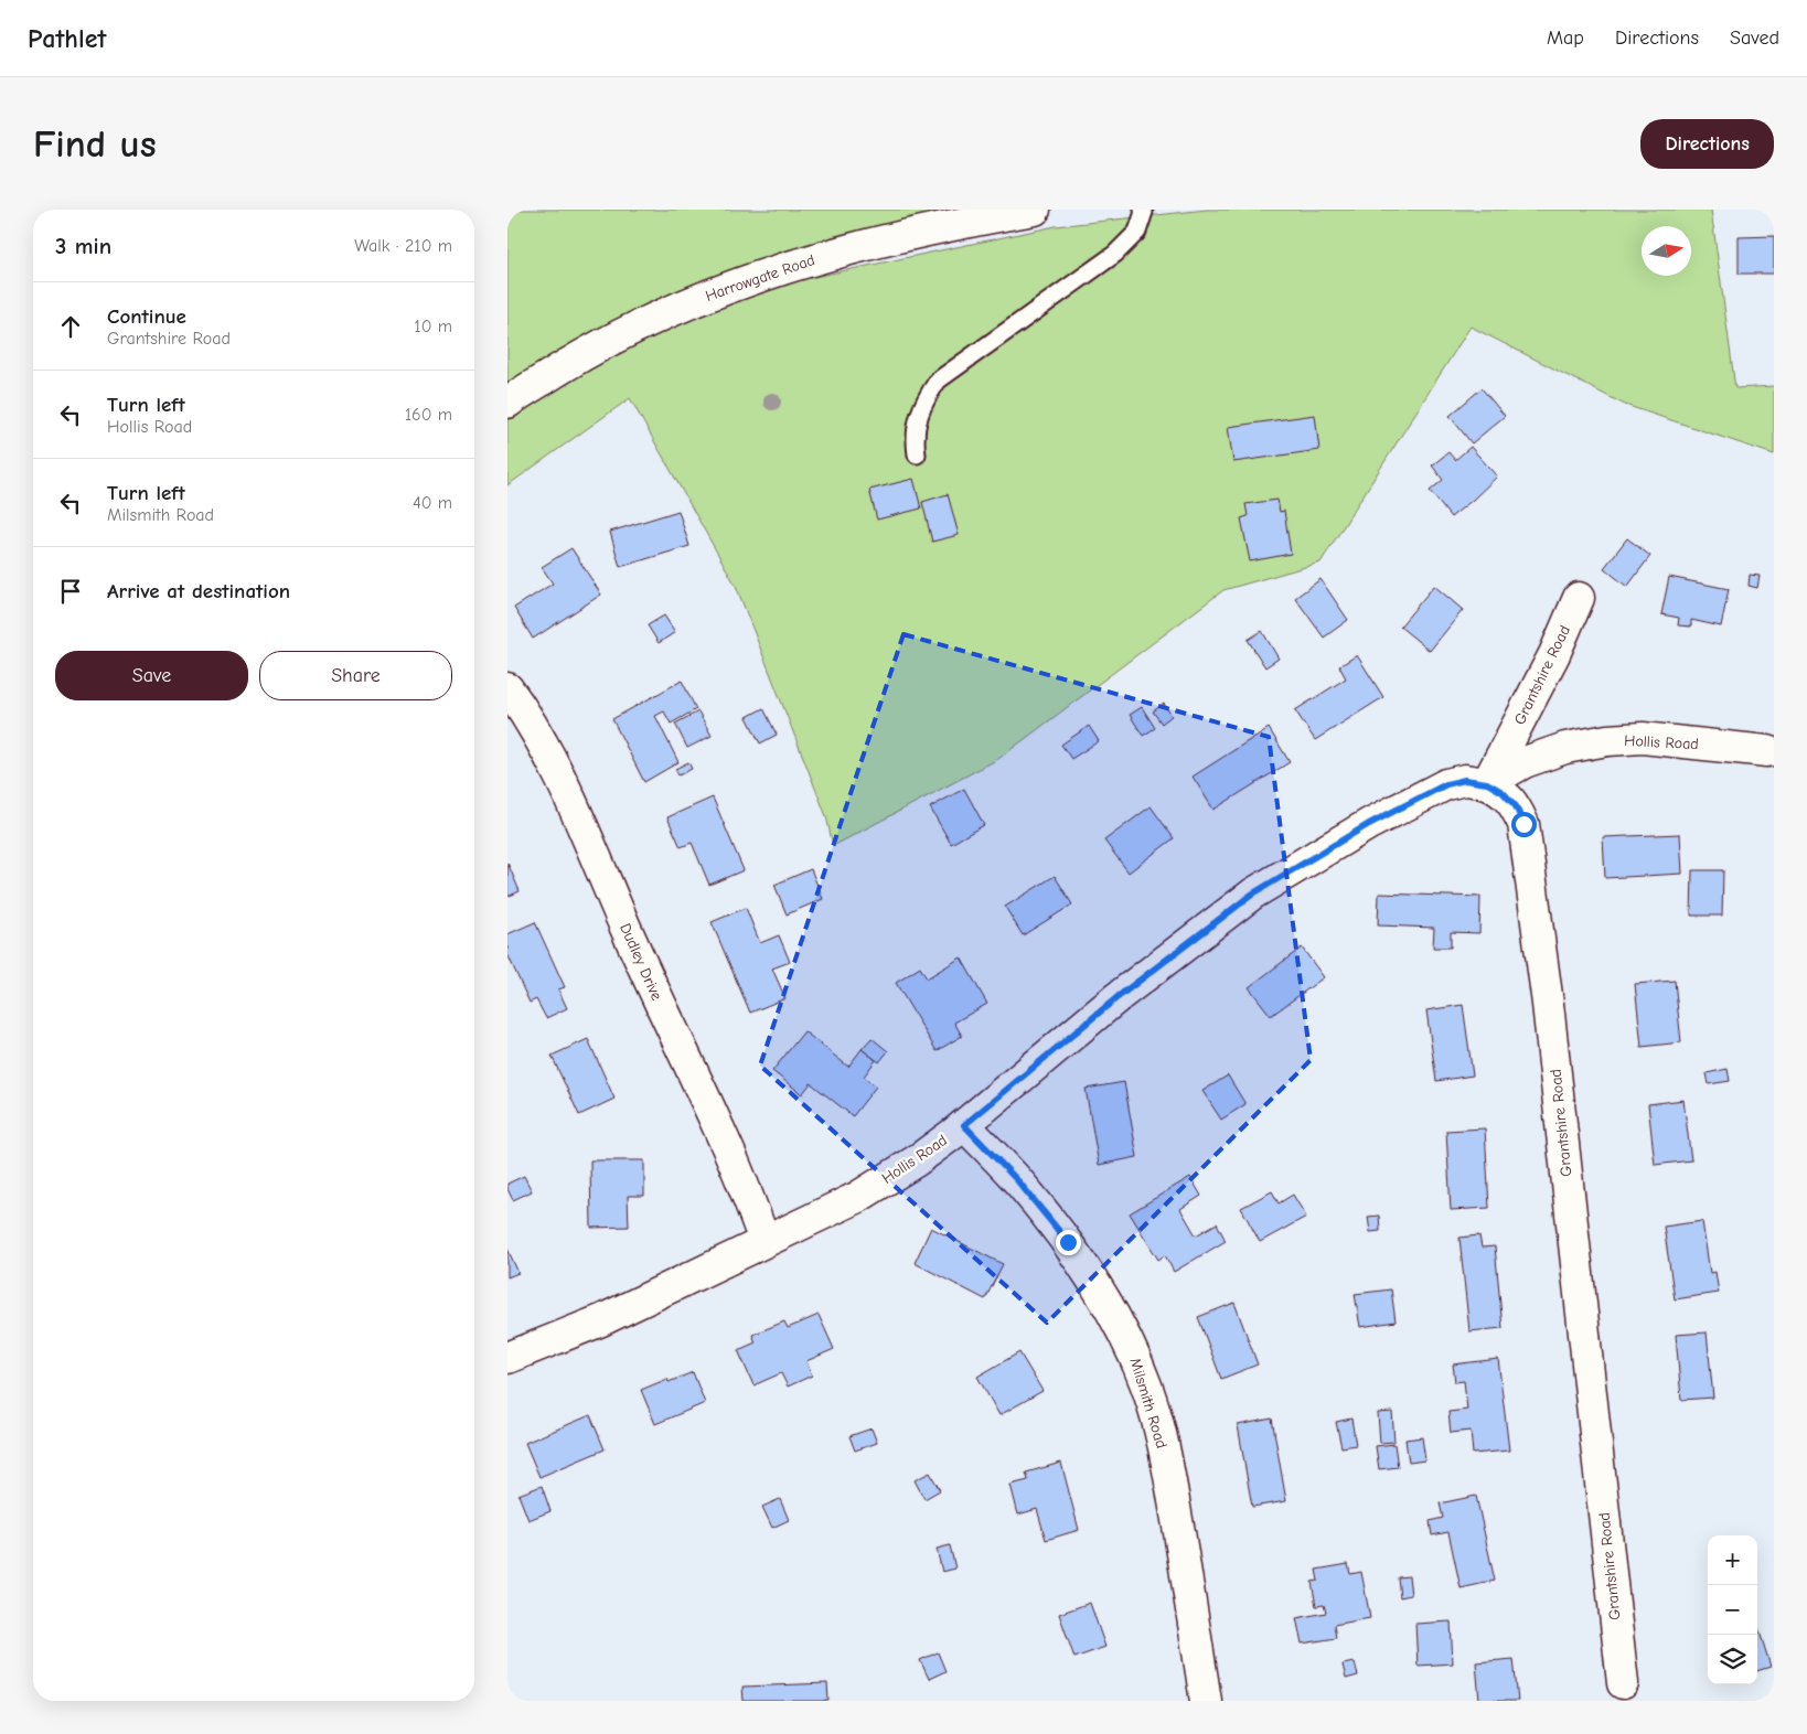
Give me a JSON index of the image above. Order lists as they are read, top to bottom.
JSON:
{
  "streets": {
    "street": [
      "Harrowgate Road",
      "Grantshire Road",
      "Hollis Road",
      "Dudley Drive",
      "Milsmith Road"
    ]
  },
  "crossings": [
    ["Grantshire Road", "Hollis Road"],
    ["Hollis Road", "Dudley Drive"],
    ["Hollis Road", "Milsmith Road"]
  ],
  "north": "right",
  "page": {
    "header": "Pathlet",
    "nav": ["Map", "Directions", "Saved"],
    "buttons": [
      "Directions",
      ["Save", "Share"]
    ],
    "title": "Find us",
    "heading": ["3 min", "Walk · 210 m"],
    "list": [
      ["Continue", "Grantshire Road", "10 m"],
      ["Turn left", "Hollis Road", "160 m"],
      ["Turn left", "Milsmith Road", "40 m"],
      "Arrive at destination"
    ],
    "map_buttons": ["+", "−"]
  }
}
